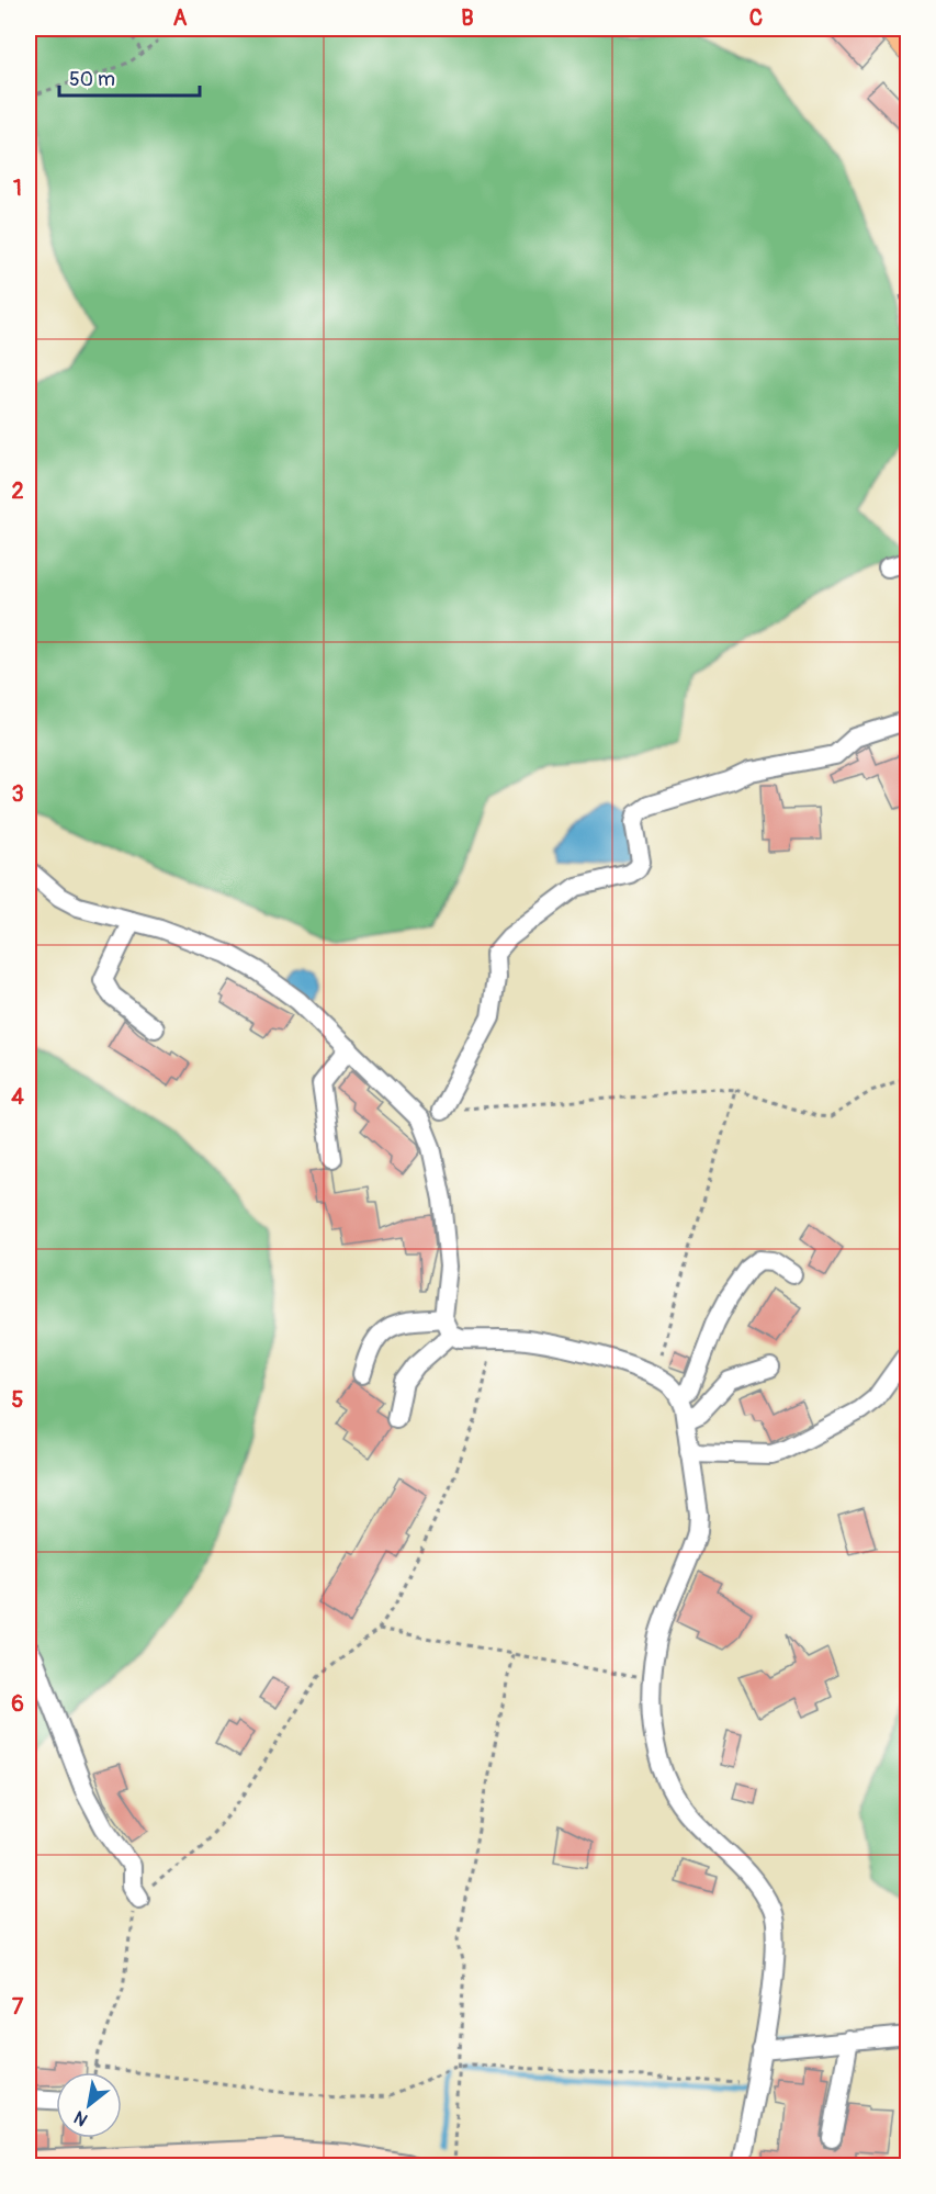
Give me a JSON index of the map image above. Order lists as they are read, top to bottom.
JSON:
{
  "scale_bar": "50 m",
  "north": "bottom left",
  "grid": {
    "columns": ["A", "B", "C"],
    "rows": [
      "1",
      "2",
      "3",
      "4",
      "5",
      "6",
      "7"
    ]
  }
}
